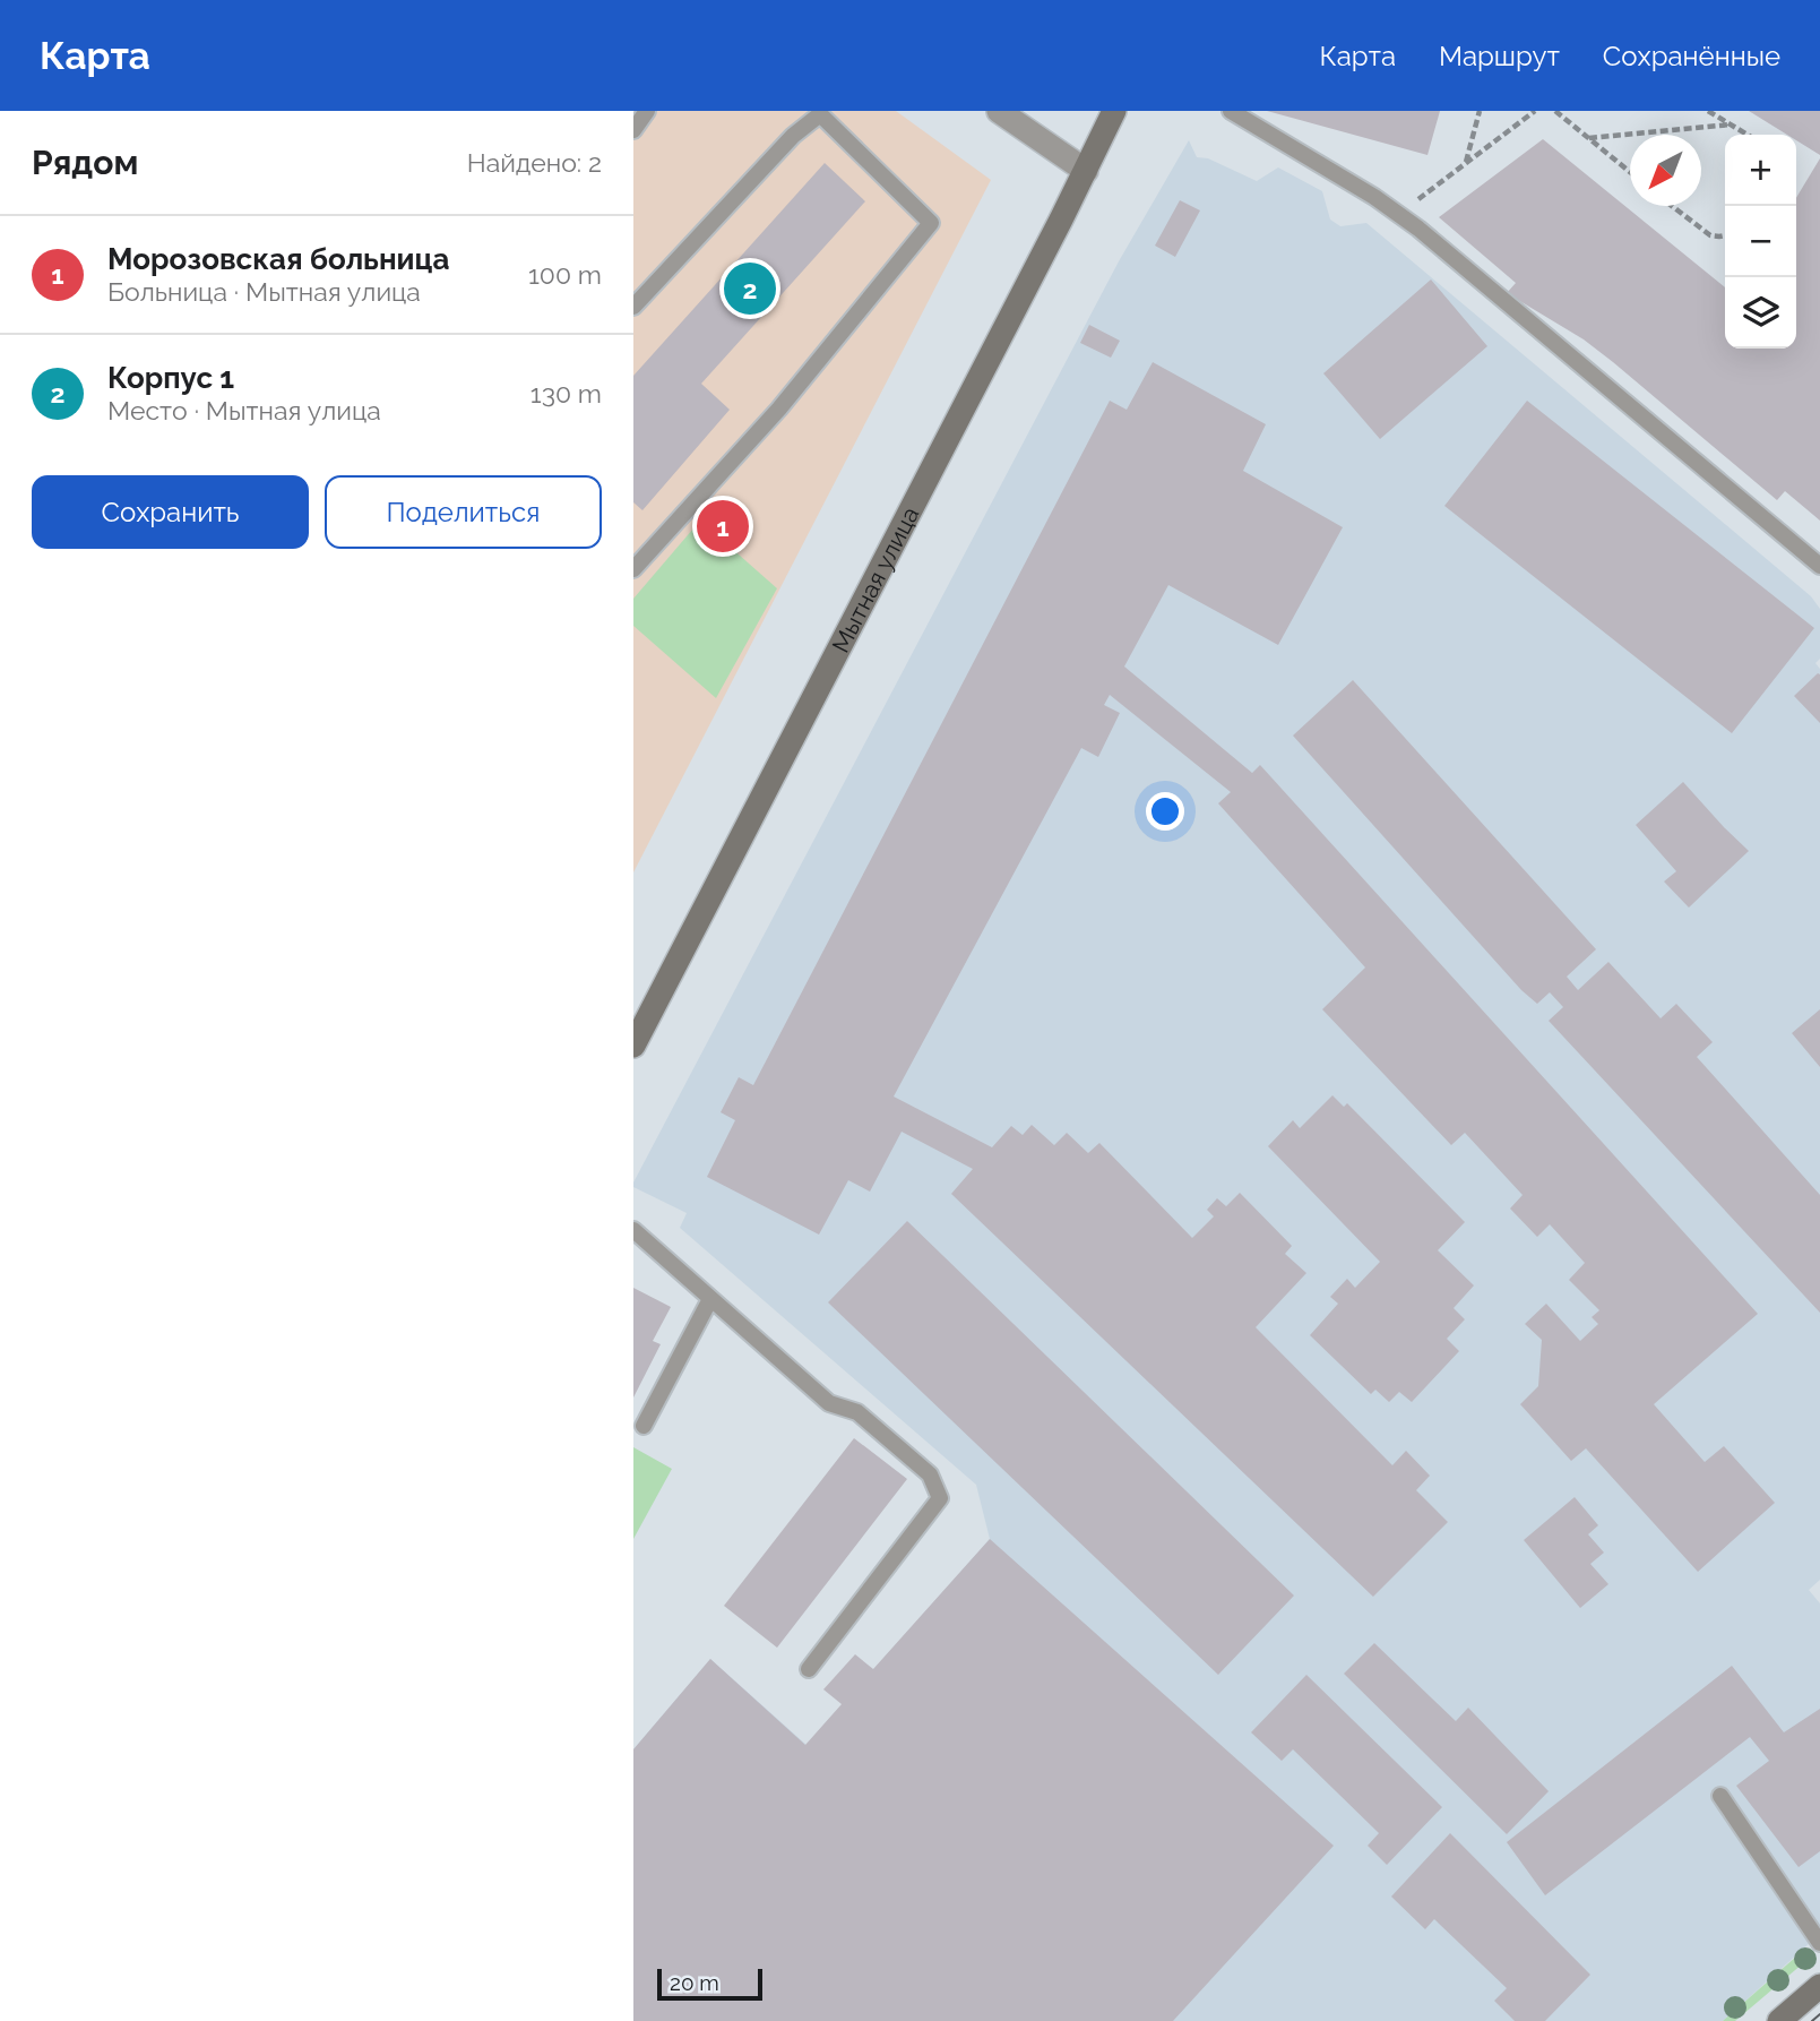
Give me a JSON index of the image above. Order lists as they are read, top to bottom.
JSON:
{
  "streets": {
    "main road": ["Мытная улица"]
  },
  "scale_bar": "20 m",
  "north": "bottom left",
  "page": {
    "header": "Карта",
    "nav": ["Карта", "Маршрут", "Сохранённые"],
    "heading": ["Рядом", "Найдено: 2"],
    "map_buttons": ["+", "−"],
    "list": [
      {
        "mark": "1",
        "name": "Морозовская больница",
        "note": "Больница · Мытная улица",
        "value": "100 m"
      },
      {
        "mark": "2",
        "name": "Корпус 1",
        "note": "Место · Мытная улица",
        "value": "130 m"
      }
    ],
    "pins": ["2", "1"],
    "buttons": ["Сохранить", "Поделиться"],
    "scale": "20 m"
  }
}
